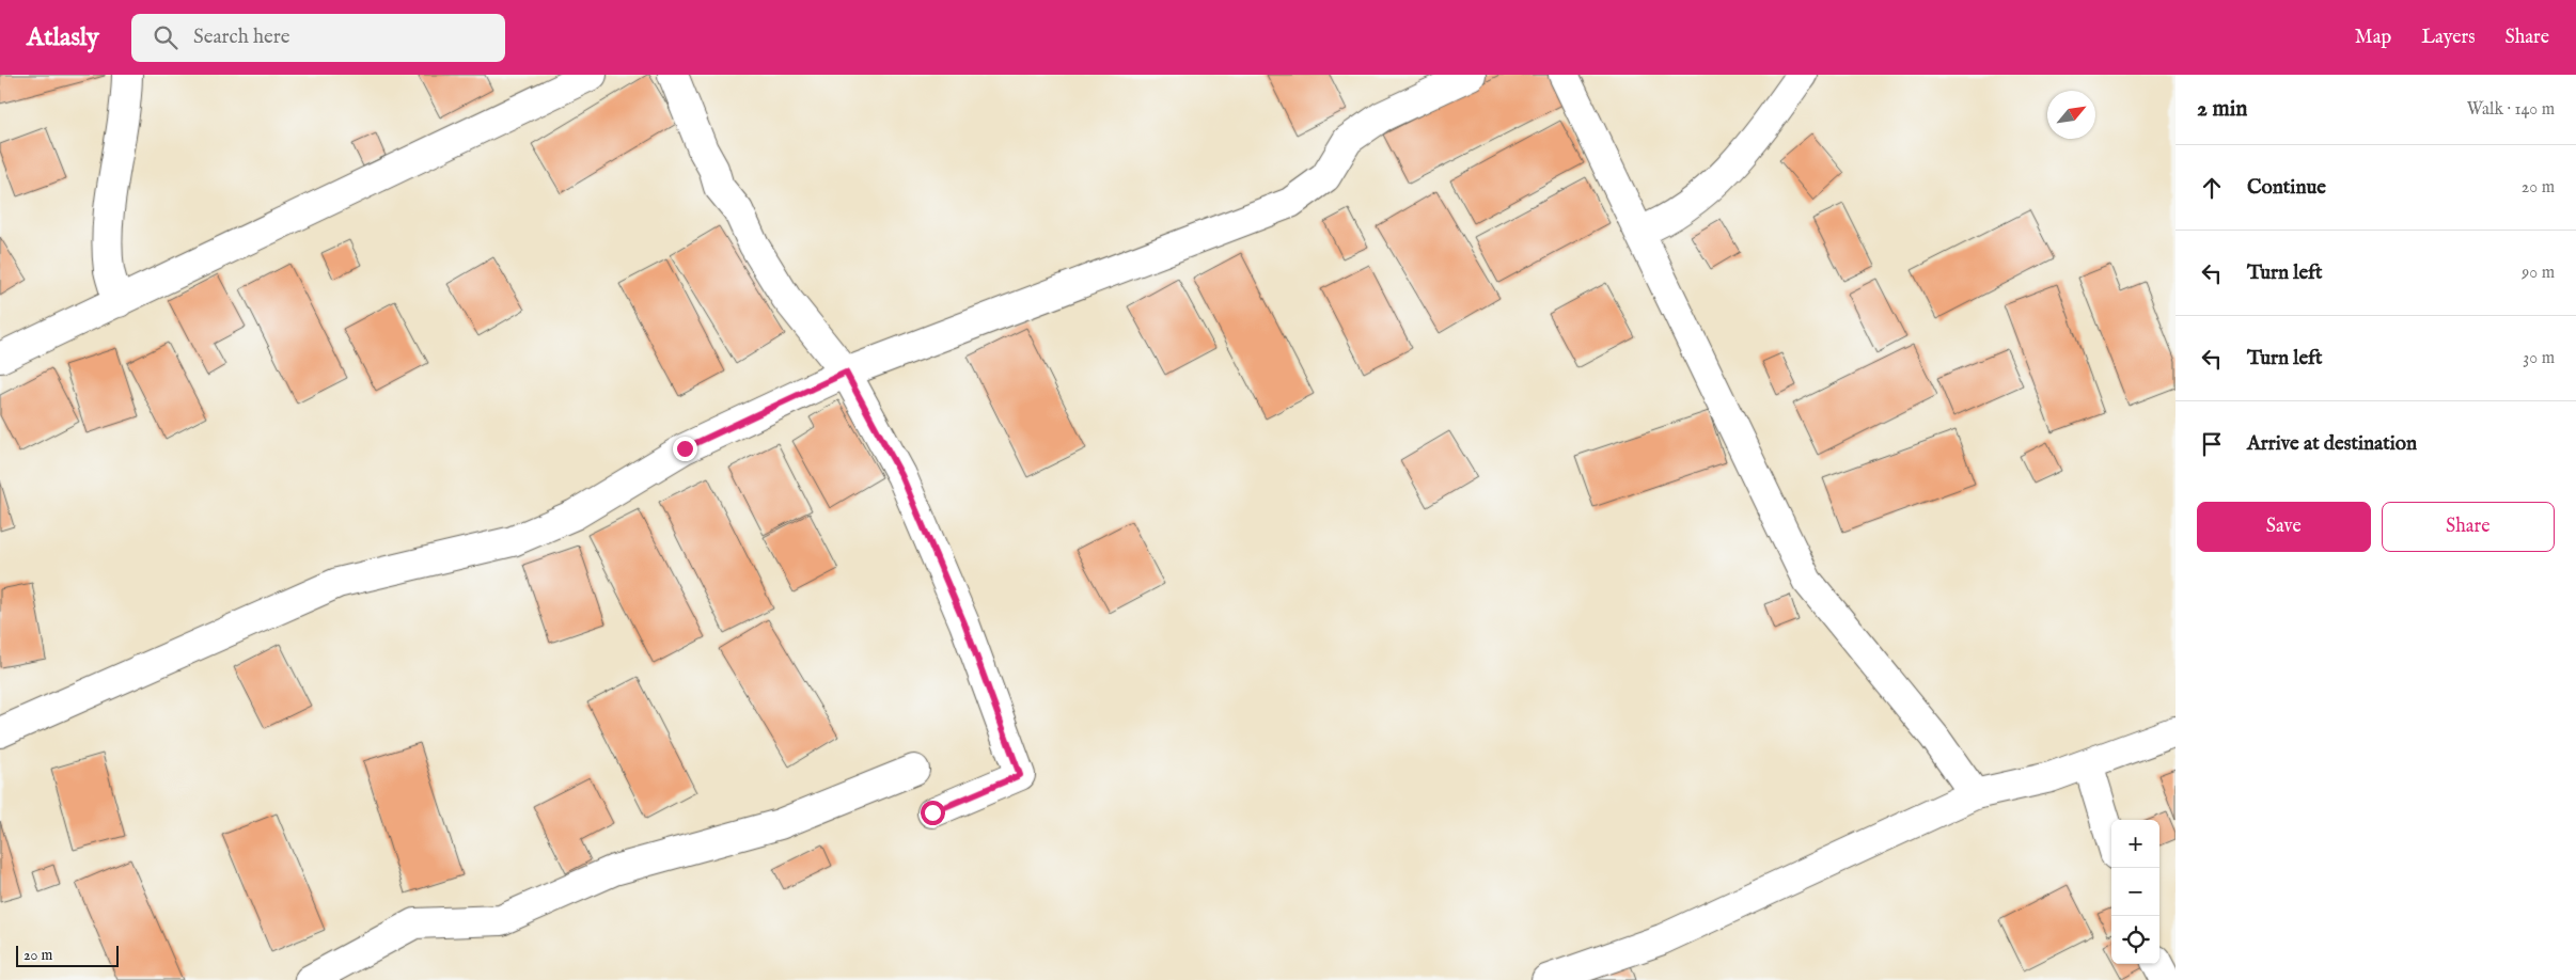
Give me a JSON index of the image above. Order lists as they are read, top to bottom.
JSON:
{
  "scale_bar": "20 m",
  "north": "top right",
  "page": {
    "header": "Atlasly",
    "search": "Search here",
    "nav": ["Map", "Layers", "Share"],
    "heading": ["2 min", "Walk · 140 m"],
    "list": [
      ["Continue", "20 m"],
      ["Turn left", "90 m"],
      ["Turn left", "30 m"],
      "Arrive at destination"
    ],
    "buttons": ["Save", "Share"],
    "map_buttons": ["+", "−"],
    "scale": "20 m"
  }
}
